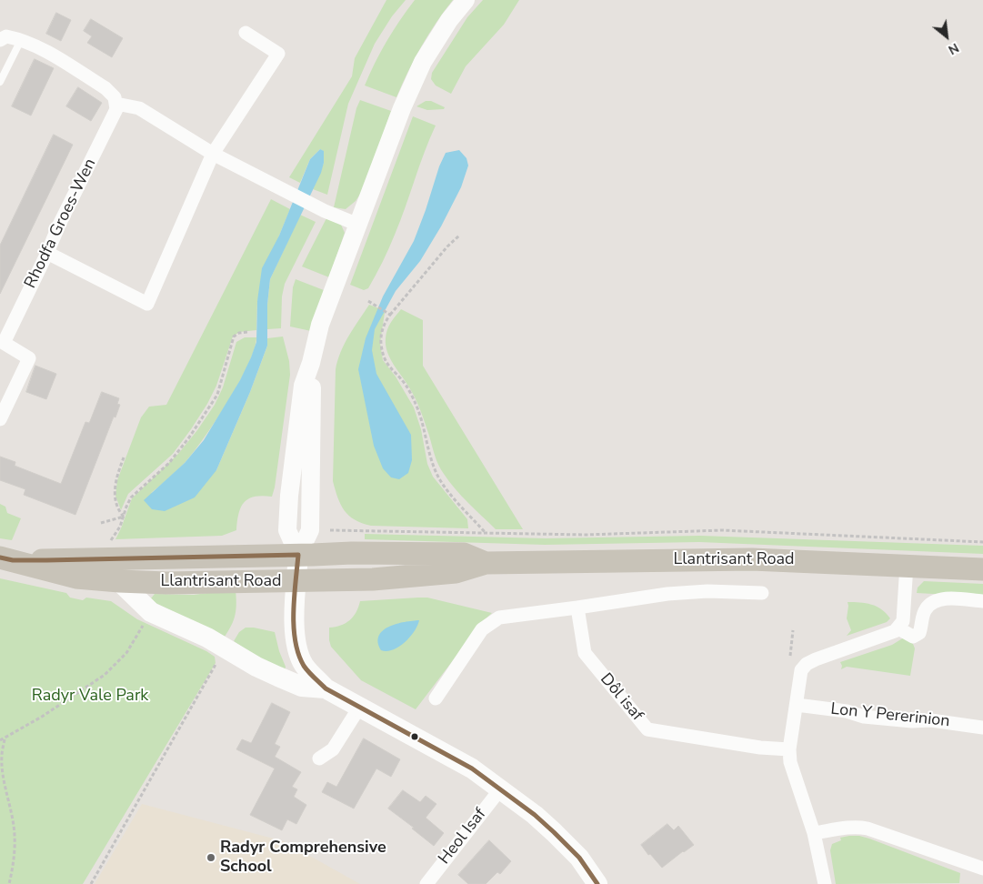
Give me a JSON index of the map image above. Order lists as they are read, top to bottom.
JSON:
{
  "streets": {
    "main road": ["Llantrisant Road"],
    "street": [
      "Rhodfa Groes-Wen",
      "Dôl isaf",
      "Lon Y Pererinion",
      "Heol Isaf"
    ]
  },
  "parks": ["Radyr Vale Park"],
  "places": ["Radyr Comprehensive School"],
  "north": "bottom right"
}
